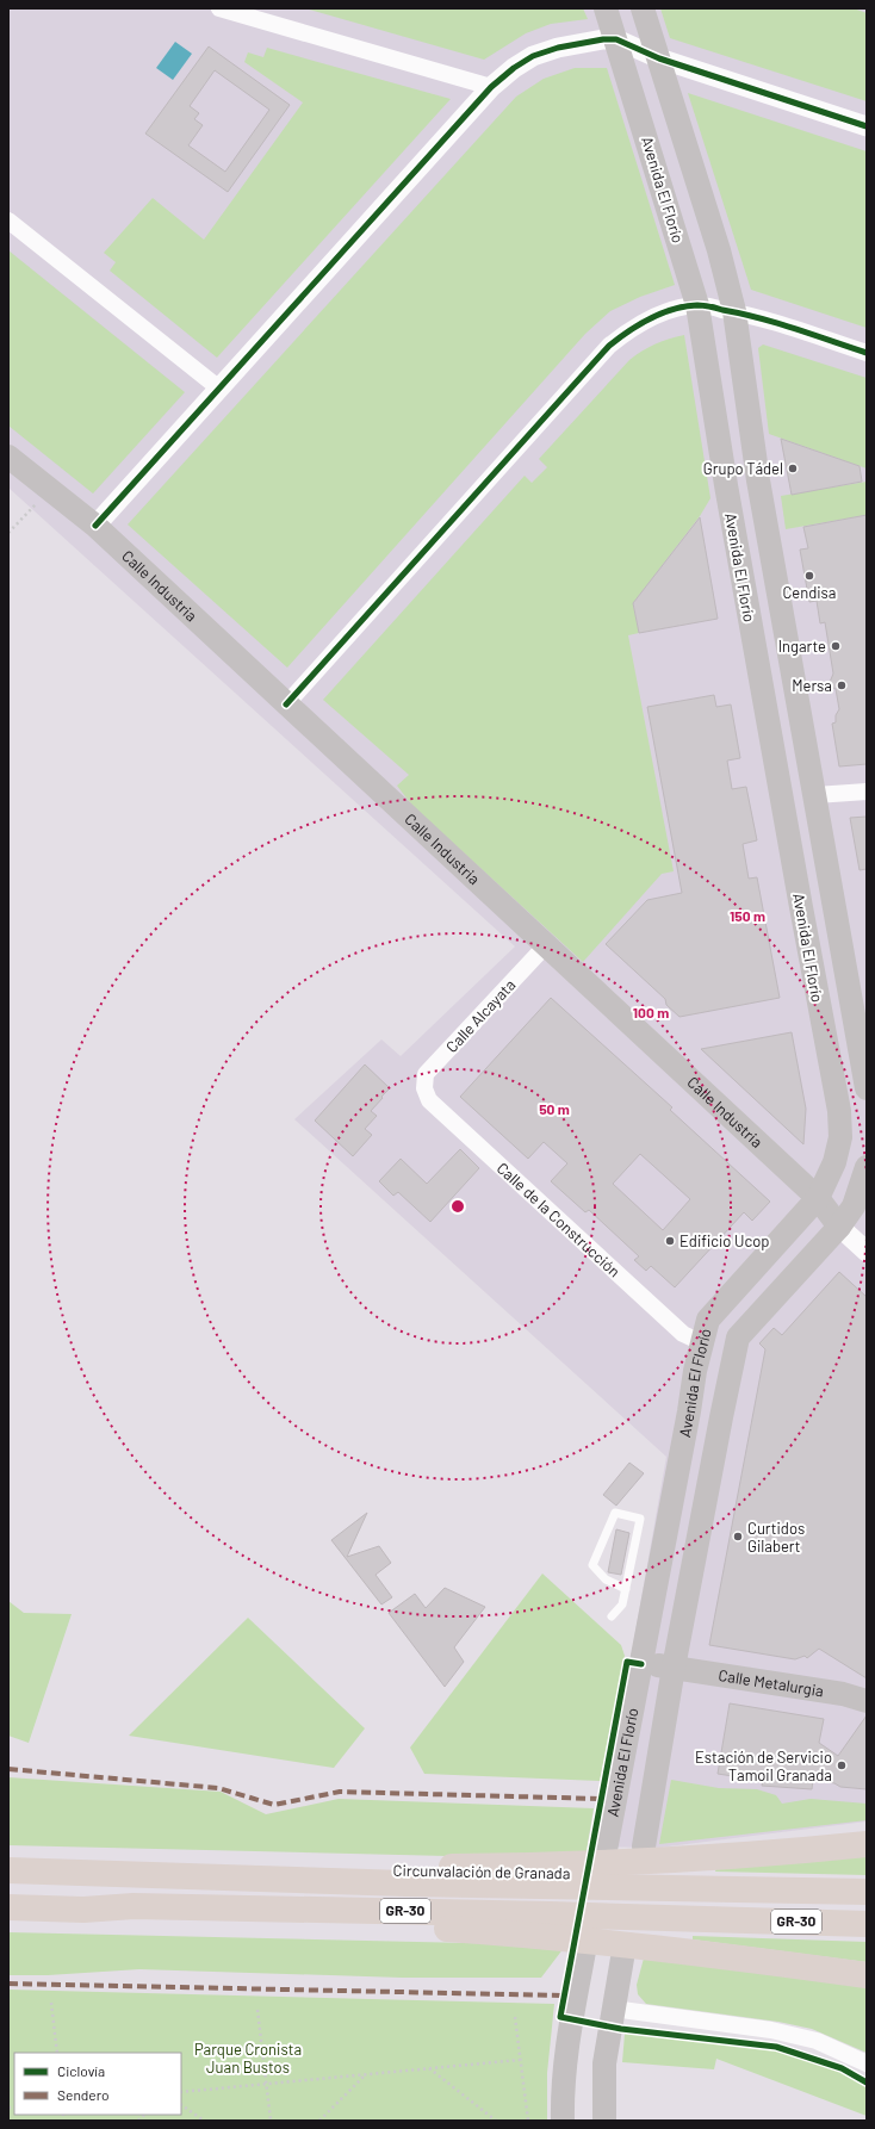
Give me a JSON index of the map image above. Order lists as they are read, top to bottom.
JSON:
{
  "streets": {
    "highway": ["Circunvalación de Granada", "GR-30"],
    "main road": ["Avenida El Florío", "Calle Industria", "Calle Metalurgia"],
    "street": ["Calle Alcayata", "Calle de la Construcción"]
  },
  "crossings": [
    ["Avenida El Florío", "Calle Industria"],
    ["Avenida El Florío", "Calle de la Construcción"],
    ["Avenida El Florío", "Calle Metalurgia"],
    ["Calle Industria", "Calle Alcayata"],
    ["Calle Alcayata", "Calle de la Construcción"]
  ],
  "parks": ["Parque Cronista Juan Bustos"],
  "places": [
    "Grupo Tádel",
    "Cendisa",
    "Ingarte",
    "Mersa",
    "Edificio Ucop",
    "Curtidos Gilabert",
    "Estación de Servicio Tamoil Granada"
  ],
  "legend": ["Ciclovía", "Sendero"],
  "rings": ["150 m", "100 m", "50 m"]
}
